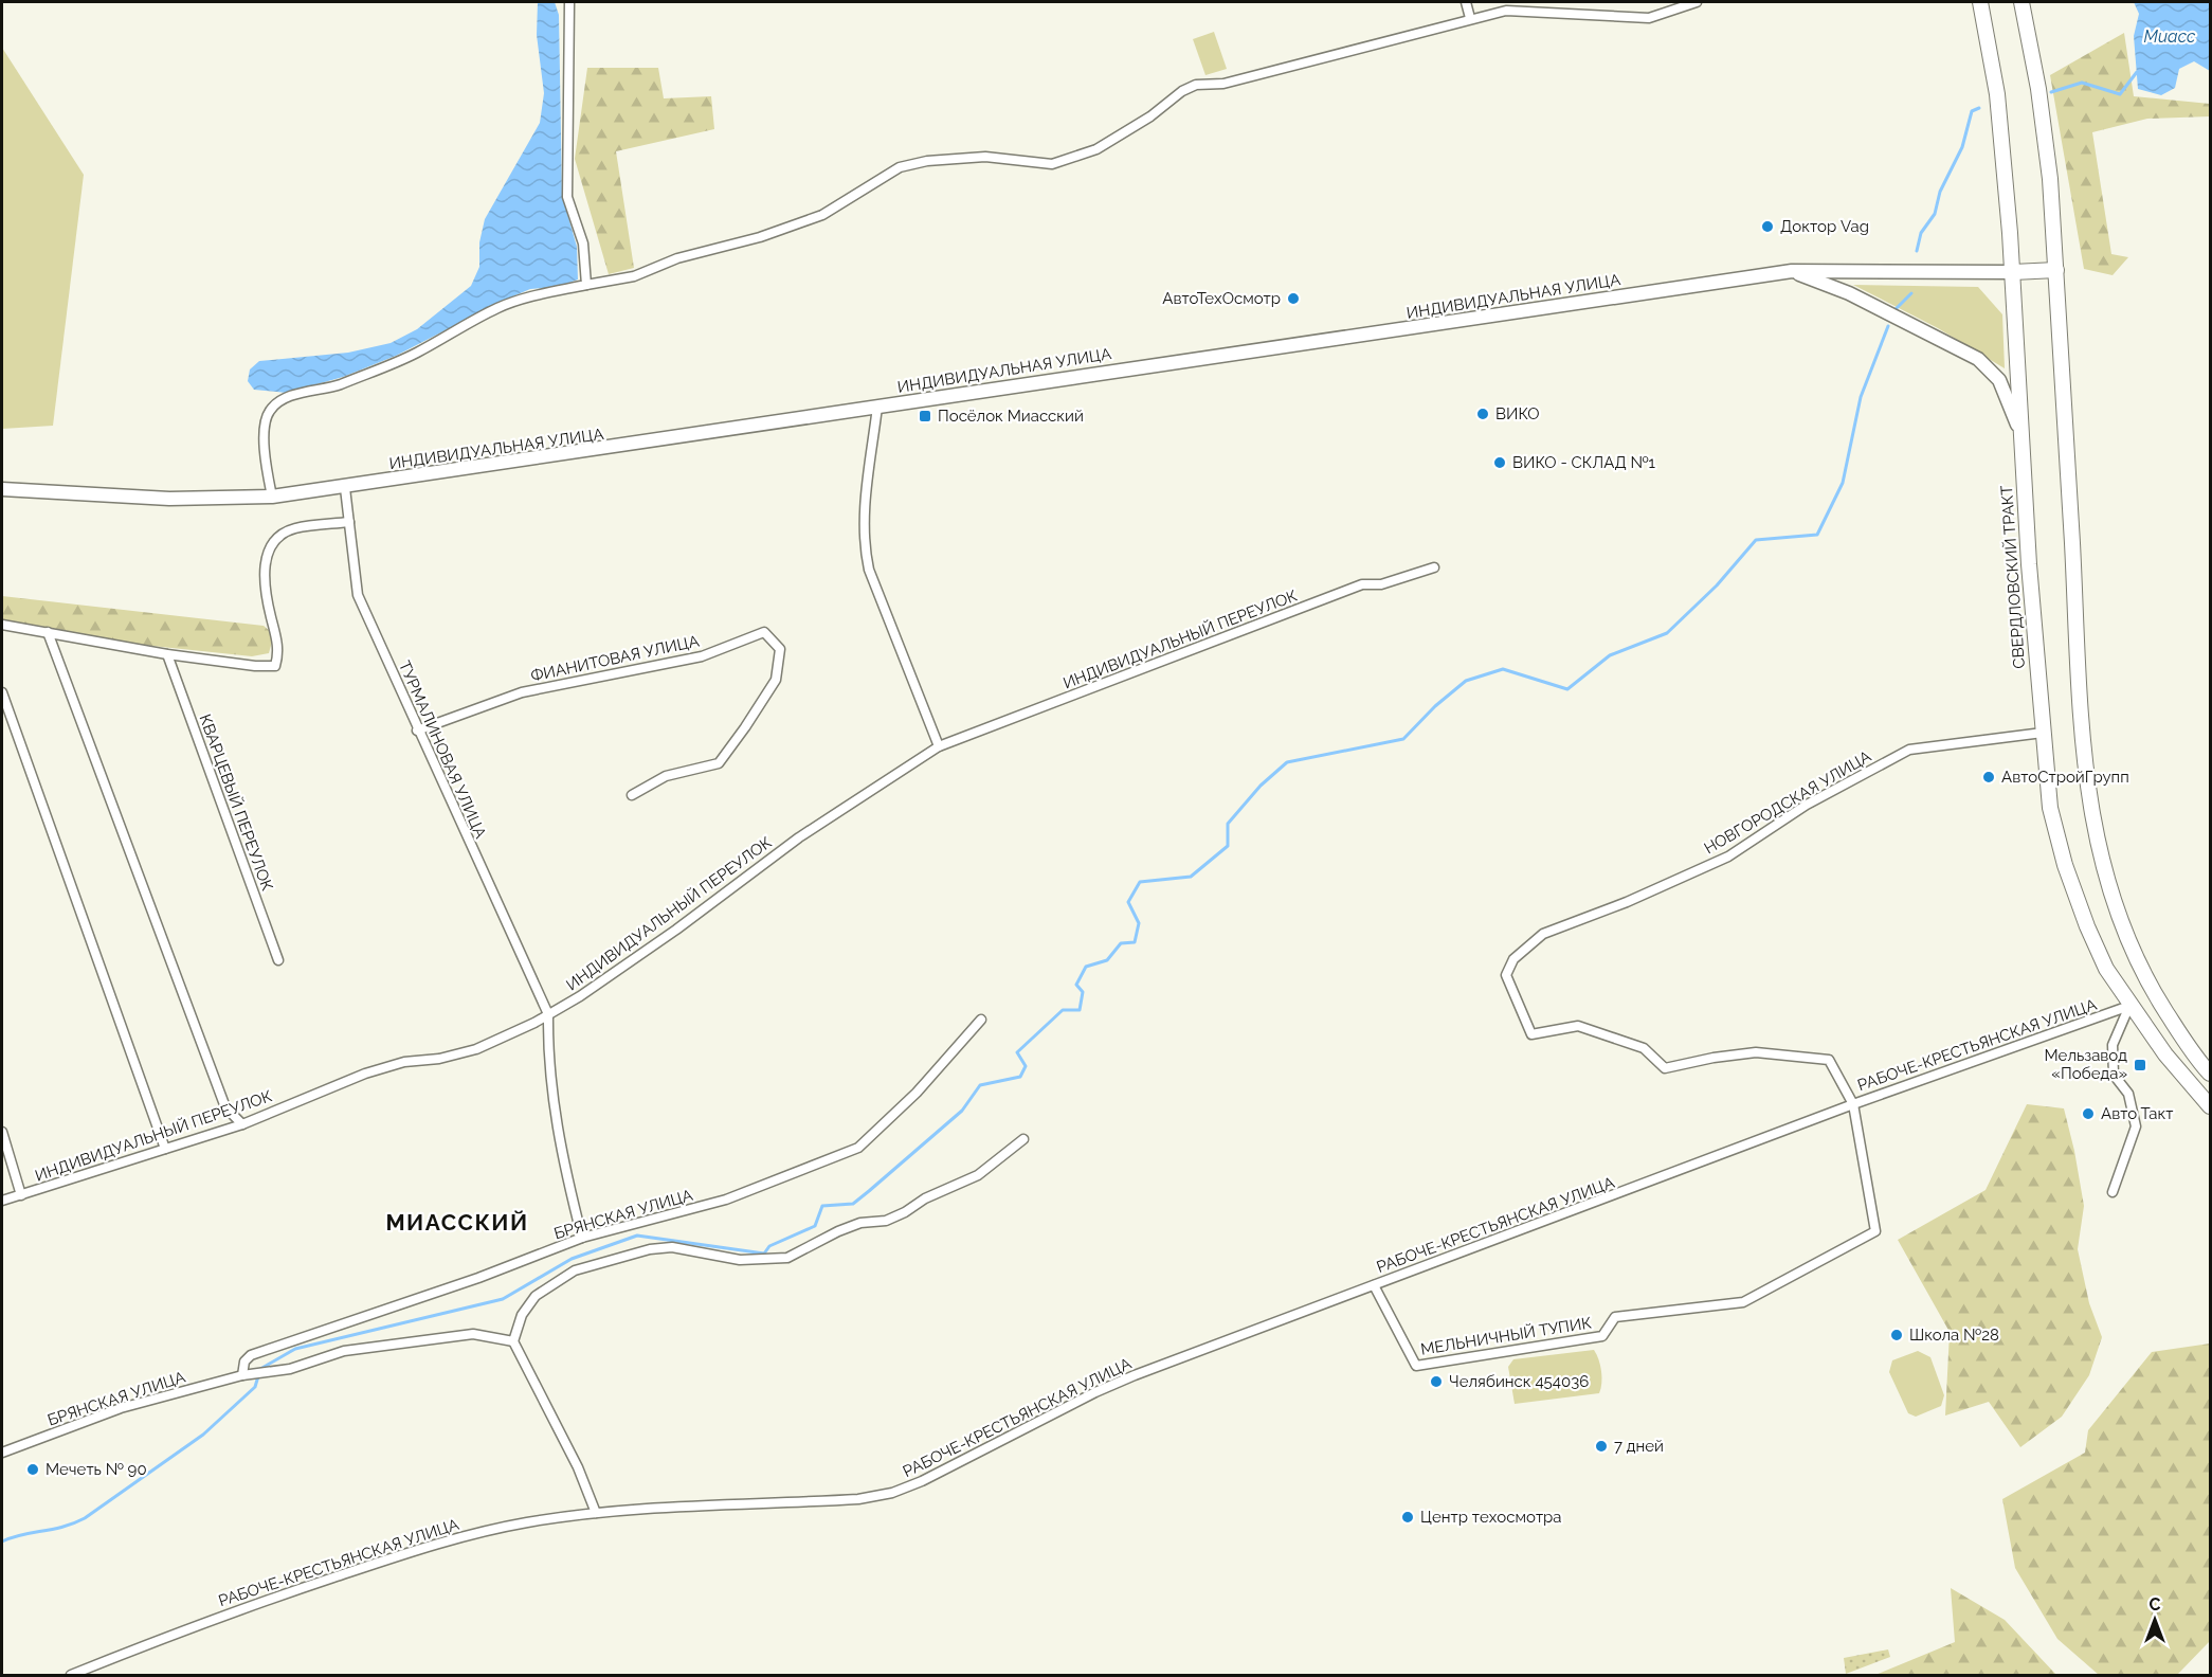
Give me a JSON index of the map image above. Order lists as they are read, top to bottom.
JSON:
{
  "streets": {
    "main road": ["ИНДИВИДУАЛЬНАЯ УЛИЦА", "СВЕРДЛОВСКИЙ ТРАКТ"],
    "street": [
      "ИНДИВИДУАЛЬНЫЙ ПЕРЕУЛОК",
      "ФИАНИТОВАЯ УЛИЦА",
      "ТУРМАЛИНОВАЯ УЛИЦА",
      "КВАРЦЕВЫЙ ПЕРЕУЛОК",
      "НОВГОРОДСКАЯ УЛИЦА",
      "РАБОЧЕ-КРЕСТЬЯНСКАЯ УЛИЦА",
      "БРЯНСКАЯ УЛИЦА",
      "МЕЛЬНИЧНЫЙ ТУПИК"
    ]
  },
  "crossings": [
    ["ИНДИВИДУАЛЬНАЯ УЛИЦА", "СВЕРДЛОВСКИЙ ТРАКТ"],
    ["ИНДИВИДУАЛЬНАЯ УЛИЦА", "ТУРМАЛИНОВАЯ УЛИЦА"],
    ["СВЕРДЛОВСКИЙ ТРАКТ", "НОВГОРОДСКАЯ УЛИЦА"],
    ["СВЕРДЛОВСКИЙ ТРАКТ", "РАБОЧЕ-КРЕСТЬЯНСКАЯ УЛИЦА"],
    ["ИНДИВИДУАЛЬНЫЙ ПЕРЕУЛОК", "ТУРМАЛИНОВАЯ УЛИЦА"],
    ["ФИАНИТОВАЯ УЛИЦА", "ТУРМАЛИНОВАЯ УЛИЦА"],
    ["НОВГОРОДСКАЯ УЛИЦА", "РАБОЧЕ-КРЕСТЬЯНСКАЯ УЛИЦА"],
    ["НОВГОРОДСКАЯ УЛИЦА", "МЕЛЬНИЧНЫЙ ТУПИК"],
    ["РАБОЧЕ-КРЕСТЬЯНСКАЯ УЛИЦА", "МЕЛЬНИЧНЫЙ ТУПИК"]
  ],
  "districts": ["МИАССКИЙ"],
  "water": ["Миасс"],
  "places": {
    "other": [
      "Доктор Vag",
      "АвтоТехОсмотр",
      "ВИКО",
      "ВИКО - СКЛАД №1",
      "АвтоСтройГрупп",
      "Авто Такт",
      "Школа №28",
      "Челябинск 454036",
      "7 дней",
      "Мечеть № 90",
      "Центр техосмотра"
    ],
    "transit": ["Посёлок Миасский", "Мельзавод «Победа»"]
  },
  "north": "top"
}
